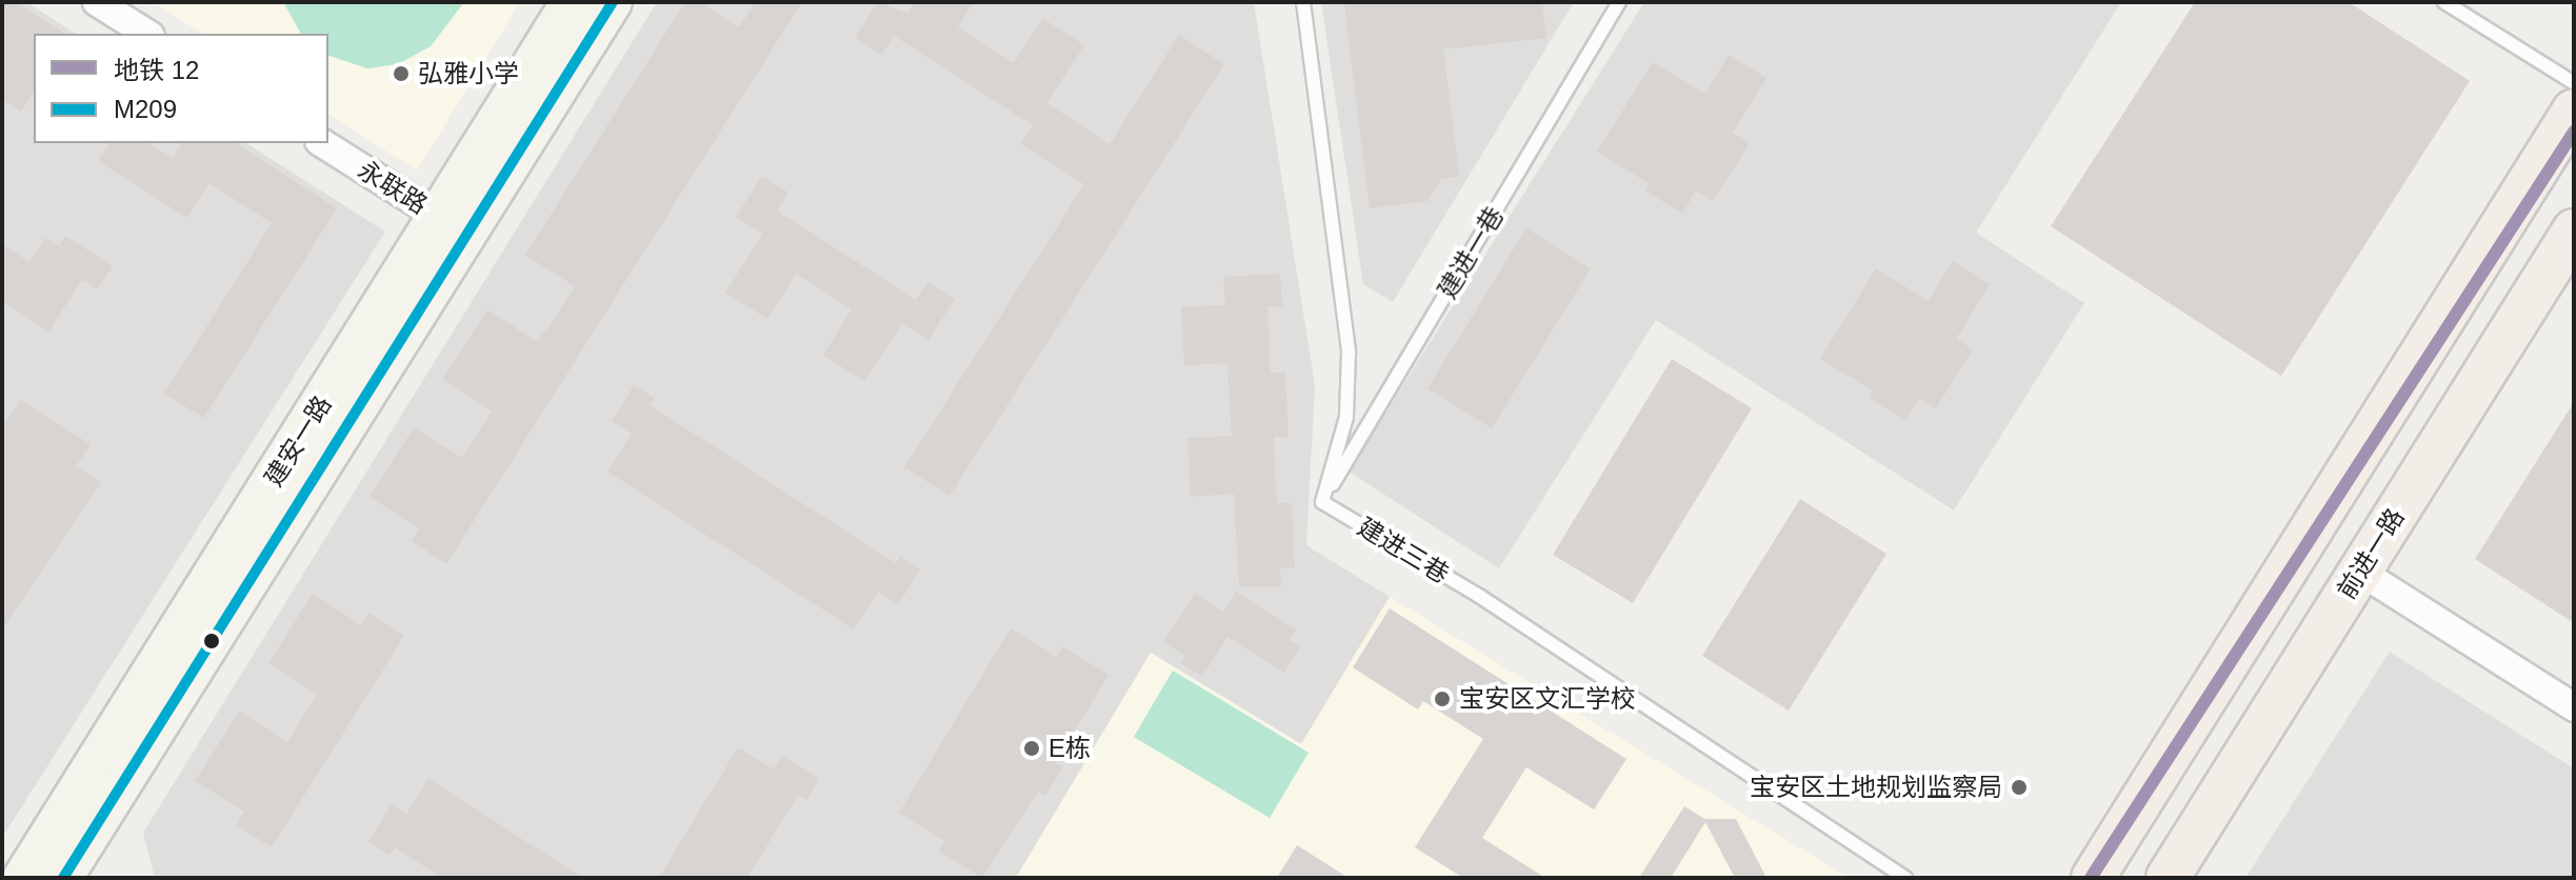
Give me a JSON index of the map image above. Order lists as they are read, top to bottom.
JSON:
{
  "streets": {
    "main road": ["建安一路", "前进一路"],
    "street": ["永联路"],
    "lane": ["建进一巷", "建进三巷"]
  },
  "crossings": [
    ["永联路", "建安一路"],
    ["建进一巷", "建进三巷"]
  ],
  "places": [
    "弘雅小学",
    "宝安区文汇学校",
    "E栋",
    "宝安区土地规划监察局"
  ],
  "lines": ["transit line M209", "metro line 12"],
  "legend": ["地铁 12", "M209"]
}
